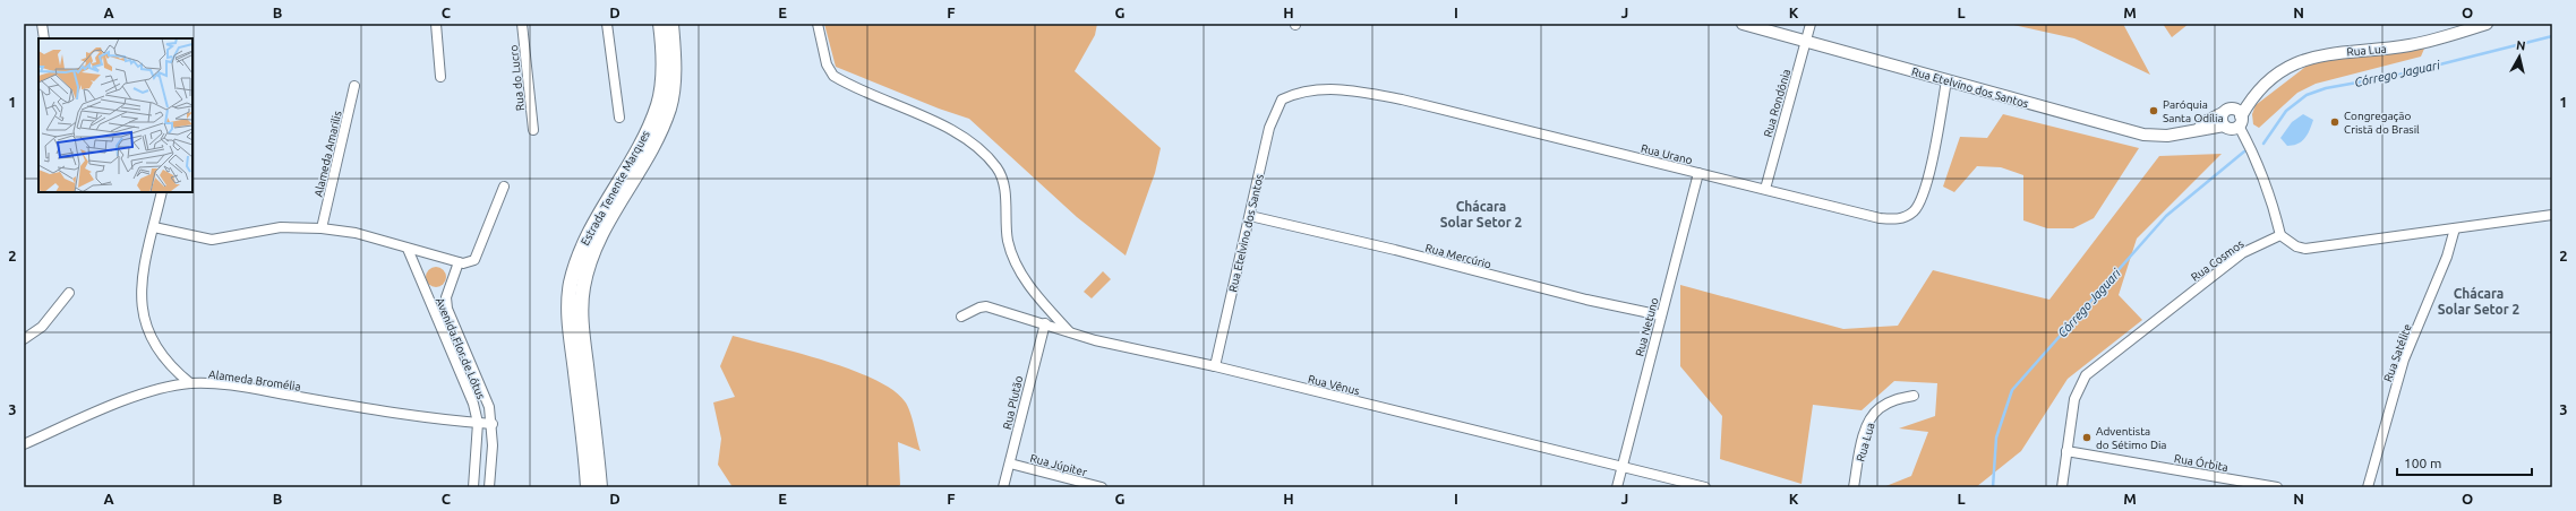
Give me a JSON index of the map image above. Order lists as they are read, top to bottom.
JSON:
{
  "streets": {
    "main road": ["Estrada Tenente Marques"],
    "street": [
      "Rua Lua",
      "Rua do Lucro",
      "Rua Etelvino dos Santos",
      "Rua Rondônia",
      "Alameda Amarilis",
      "Rua Urano",
      "Rua Mercúrio",
      "Rua Cosmos",
      "Rua Netuno",
      "Avenida Flor de Lótus",
      "Rua Satélite",
      "Alameda Bromélia",
      "Rua Vênus",
      "Rua Plutão",
      "Rua Órbita",
      "Rua Júpiter"
    ]
  },
  "crossings": [
    ["Rua Lua", "Rua Etelvino dos Santos"],
    ["Rua Etelvino dos Santos", "Rua Rondônia"],
    ["Rua Etelvino dos Santos", "Rua Urano"],
    ["Rua Etelvino dos Santos", "Rua Mercúrio"],
    ["Rua Etelvino dos Santos", "Rua Vênus"],
    ["Rua Rondônia", "Rua Urano"],
    ["Rua Urano", "Rua Netuno"],
    ["Rua Mercúrio", "Rua Netuno"],
    ["Rua Cosmos", "Rua Órbita"],
    ["Rua Netuno", "Rua Vênus"],
    ["Avenida Flor de Lótus", "Alameda Bromélia"],
    ["Rua Vênus", "Rua Plutão"],
    ["Rua Plutão", "Rua Júpiter"]
  ],
  "districts": ["Chácara Solar Setor 2", "Chácara Solar Setor 2"],
  "water": ["Córrego Jaguari"],
  "places": ["Paróquia Santa Odília", "Congregação Cristã do Brasil", "Adventista do Sétimo Dia"],
  "scale_bar": "100 m",
  "north": "top",
  "grid": {
    "columns": [
      "A",
      "B",
      "C",
      "D",
      "E",
      "F",
      "G",
      "H",
      "I",
      "J",
      "K",
      "L",
      "M",
      "N",
      "O"
    ],
    "rows": ["1", "2", "3"]
  }
}
